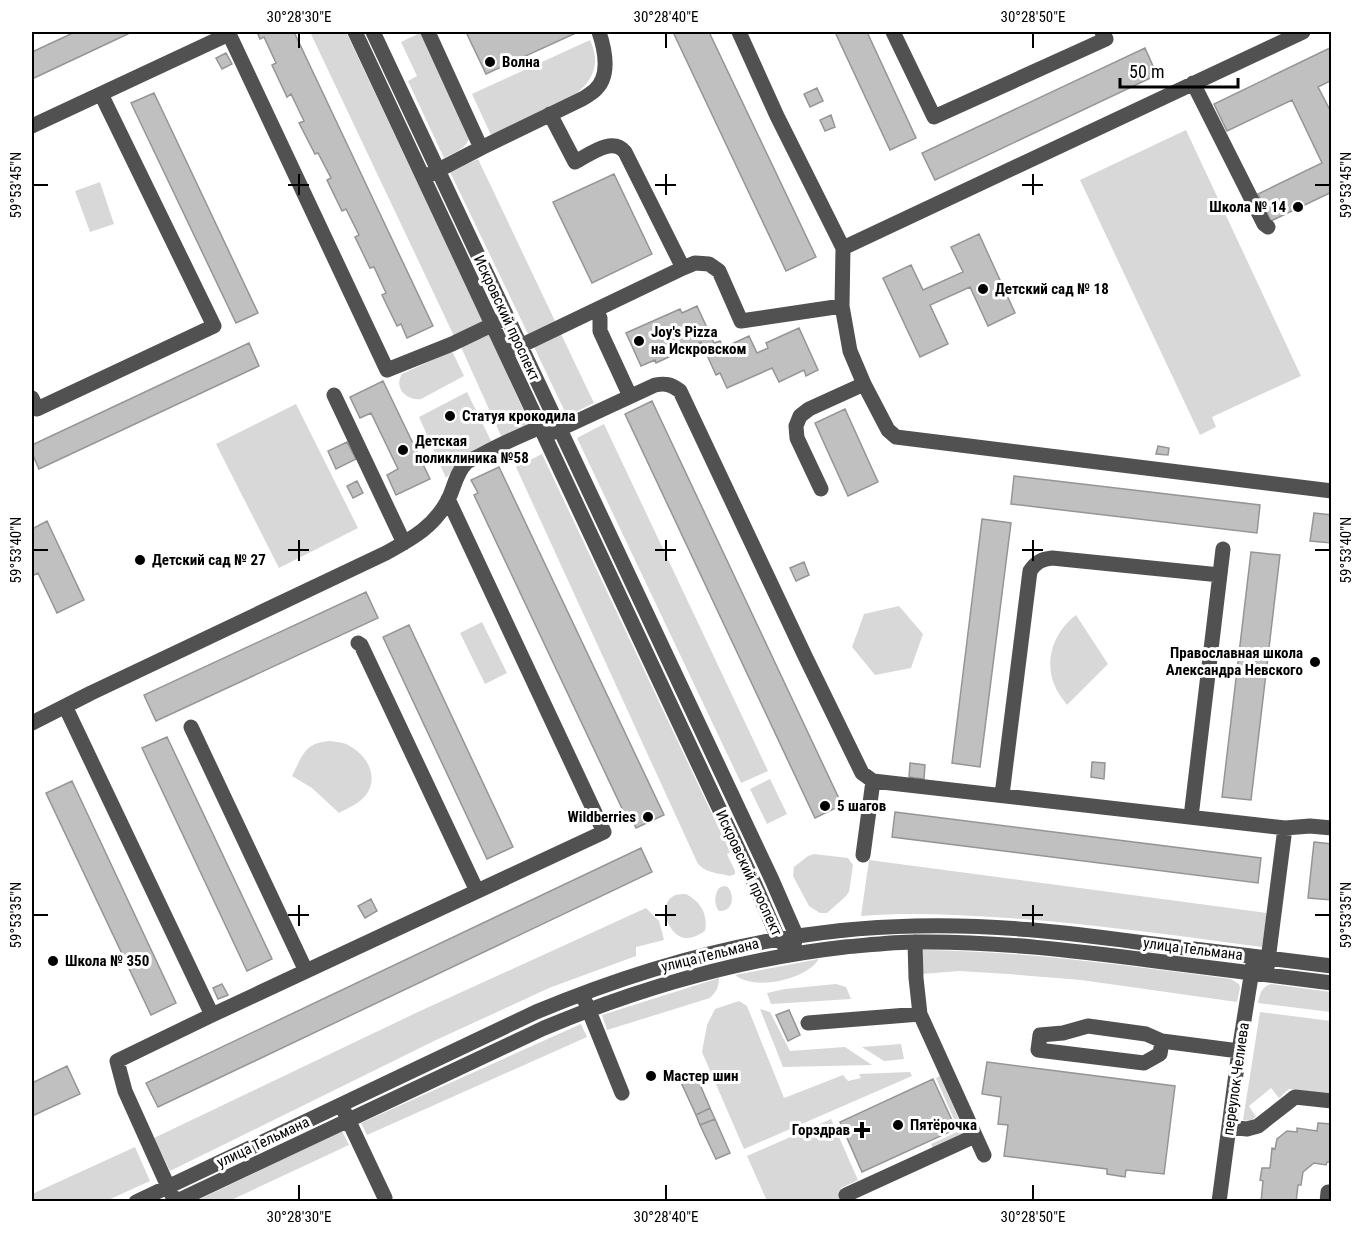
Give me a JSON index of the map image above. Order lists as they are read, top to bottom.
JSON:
{
  "streets": {
    "street": ["Искровский проспект", "улица Тельмана", "переулок Челиева"]
  },
  "crossings": [
    ["Искровский проспект", "улица Тельмана"],
    ["улица Тельмана", "переулок Челиева"]
  ],
  "places": {
    "other": [
      "Волна",
      "Школа № 14",
      "Детский сад № 18",
      "Joy's Pizza на Искровском",
      "Статуя крокодила",
      "Детская поликлиника №58",
      "Детский сад № 27",
      "Православная школа Александра Невского",
      "5 шагов",
      "Wildberries",
      "Школа № 350",
      "Мастер шин",
      "Пятёрочка"
    ],
    "health": ["Горздрав"]
  },
  "scale_bar": "50 m",
  "coordinates": [
    "30°28'30\"E",
    "30°28'40\"E",
    "30°28'50\"E",
    "59°53'45\"N",
    "59°53'40\"N",
    "59°53'35\"N"
  ]
}
